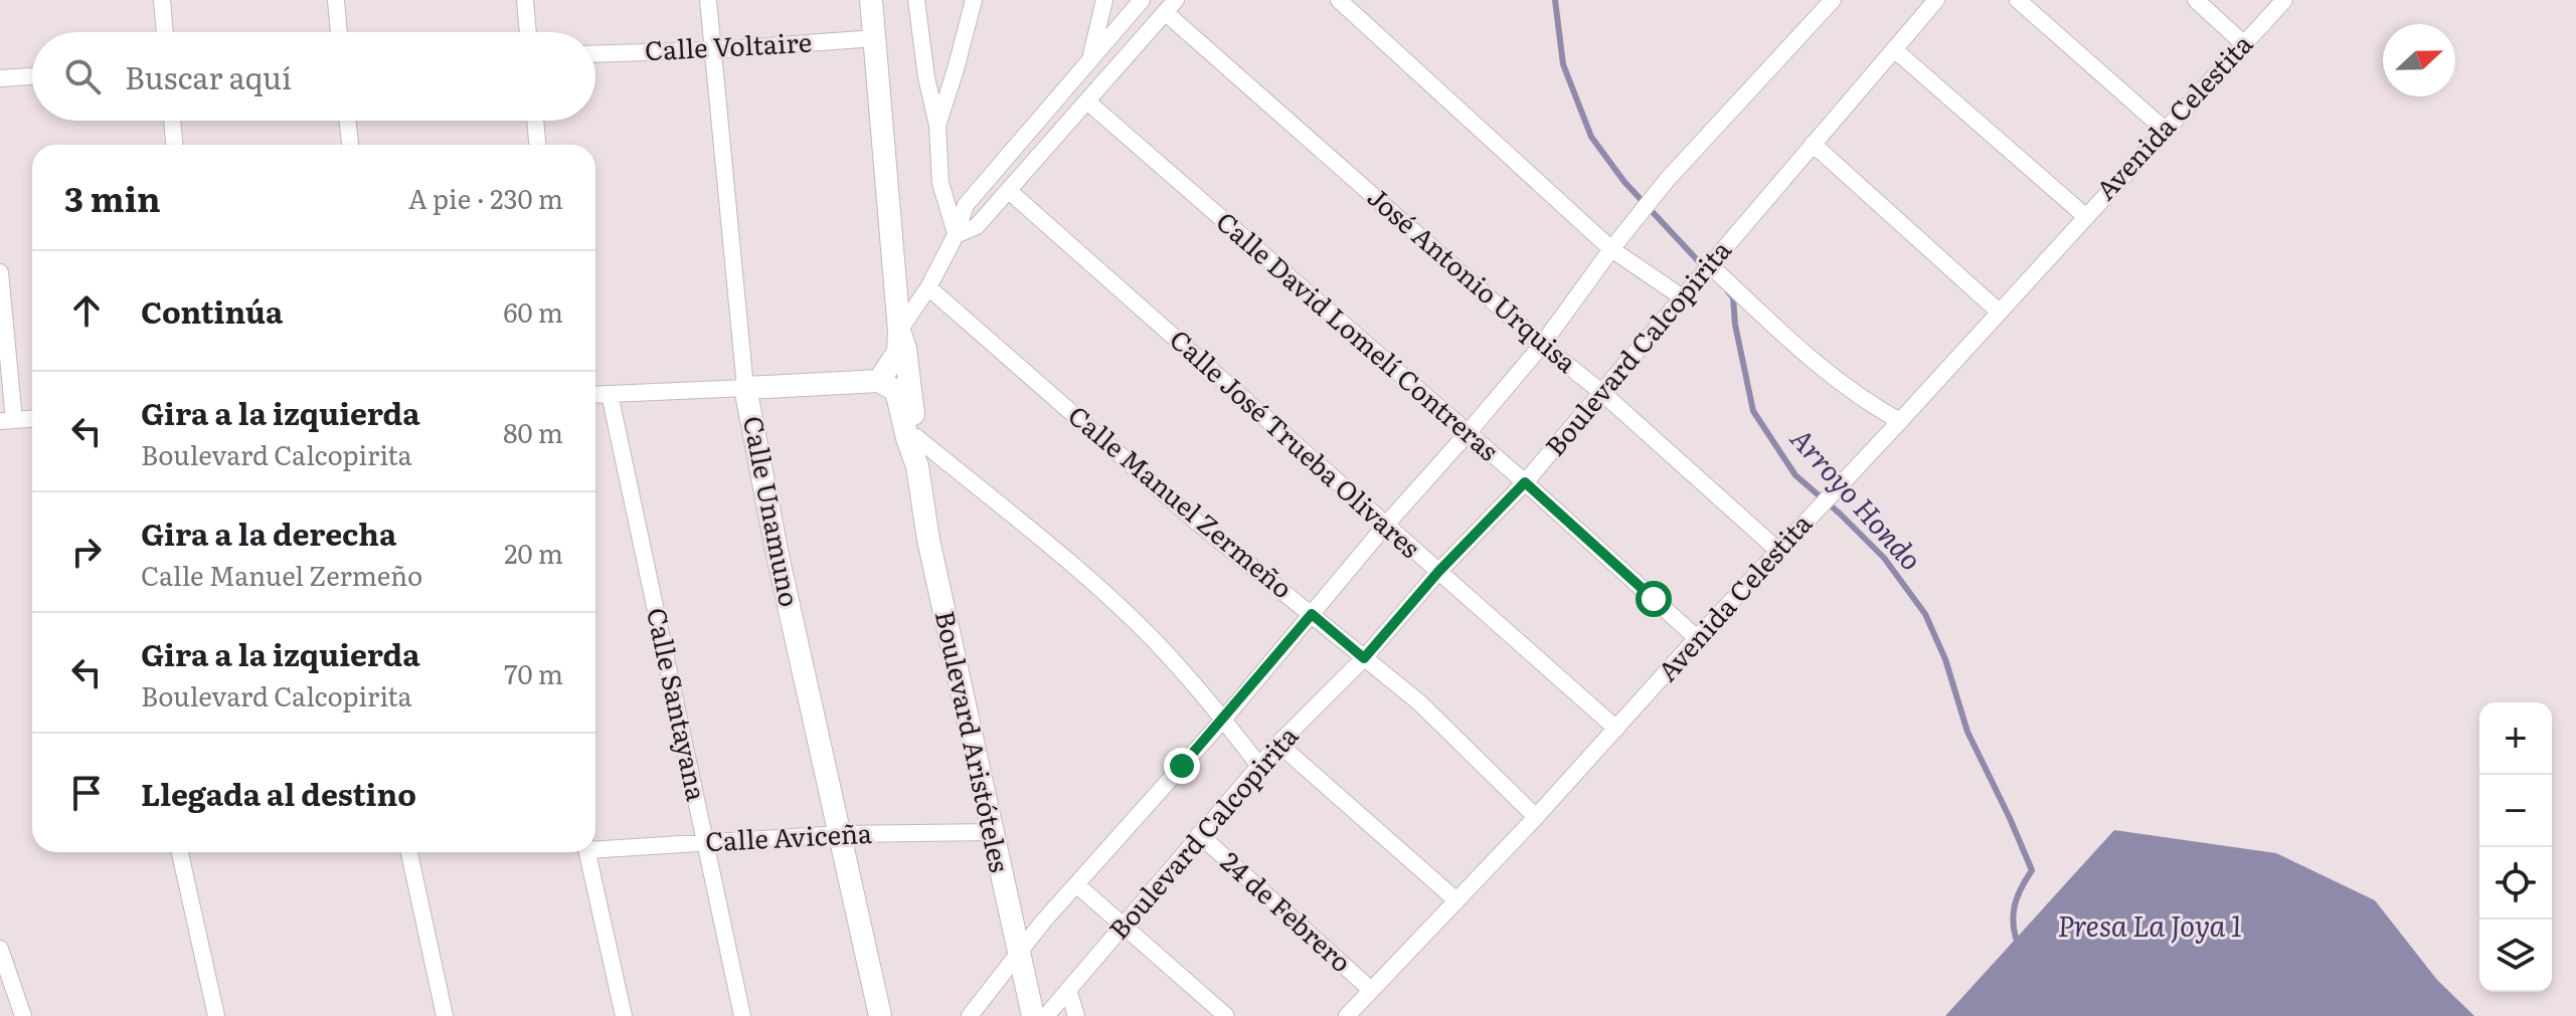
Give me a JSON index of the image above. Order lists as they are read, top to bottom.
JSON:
{
  "streets": {
    "street": [
      "Calle Voltaire",
      "Avenida Celestita",
      "José Antonio Urquisa",
      "Calle David Lomelí Contreras",
      "Boulevard Calcopirita",
      "Calle José Trueba Olivares",
      "Calle Manuel Zermeño",
      "Calle Unamuno",
      "Calle Santayana",
      "Boulevard Aristóteles",
      "Calle Aviceña",
      "24 de Febrero"
    ]
  },
  "crossings": [
    ["Calle Voltaire", "Calle Unamuno"],
    ["Calle Voltaire", "Boulevard Aristóteles"],
    ["Avenida Celestita", "José Antonio Urquisa"],
    ["Avenida Celestita", "Calle David Lomelí Contreras"],
    ["Avenida Celestita", "Calle José Trueba Olivares"],
    ["Avenida Celestita", "Calle Manuel Zermeño"],
    ["Avenida Celestita", "24 de Febrero"],
    ["José Antonio Urquisa", "Boulevard Calcopirita"],
    ["Calle David Lomelí Contreras", "Boulevard Calcopirita"],
    ["Boulevard Calcopirita", "Calle José Trueba Olivares"],
    ["Boulevard Calcopirita", "Calle Manuel Zermeño"],
    ["Boulevard Calcopirita", "24 de Febrero"],
    ["Calle Unamuno", "Calle Aviceña"],
    ["Calle Santayana", "Calle Aviceña"],
    ["Boulevard Aristóteles", "Calle Aviceña"]
  ],
  "water": ["Arroyo Hondo", "Presa La Joya 1"],
  "north": "right",
  "page": {
    "search": "Buscar aquí",
    "heading": ["3 min", "A pie · 230 m"],
    "list": [
      ["Continúa", "60 m"],
      ["Gira a la izquierda", "Boulevard Calcopirita", "80 m"],
      ["Gira a la derecha", "Calle Manuel Zermeño", "20 m"],
      ["Gira a la izquierda", "Boulevard Calcopirita", "70 m"],
      "Llegada al destino"
    ],
    "map_buttons": ["+", "−"]
  }
}
